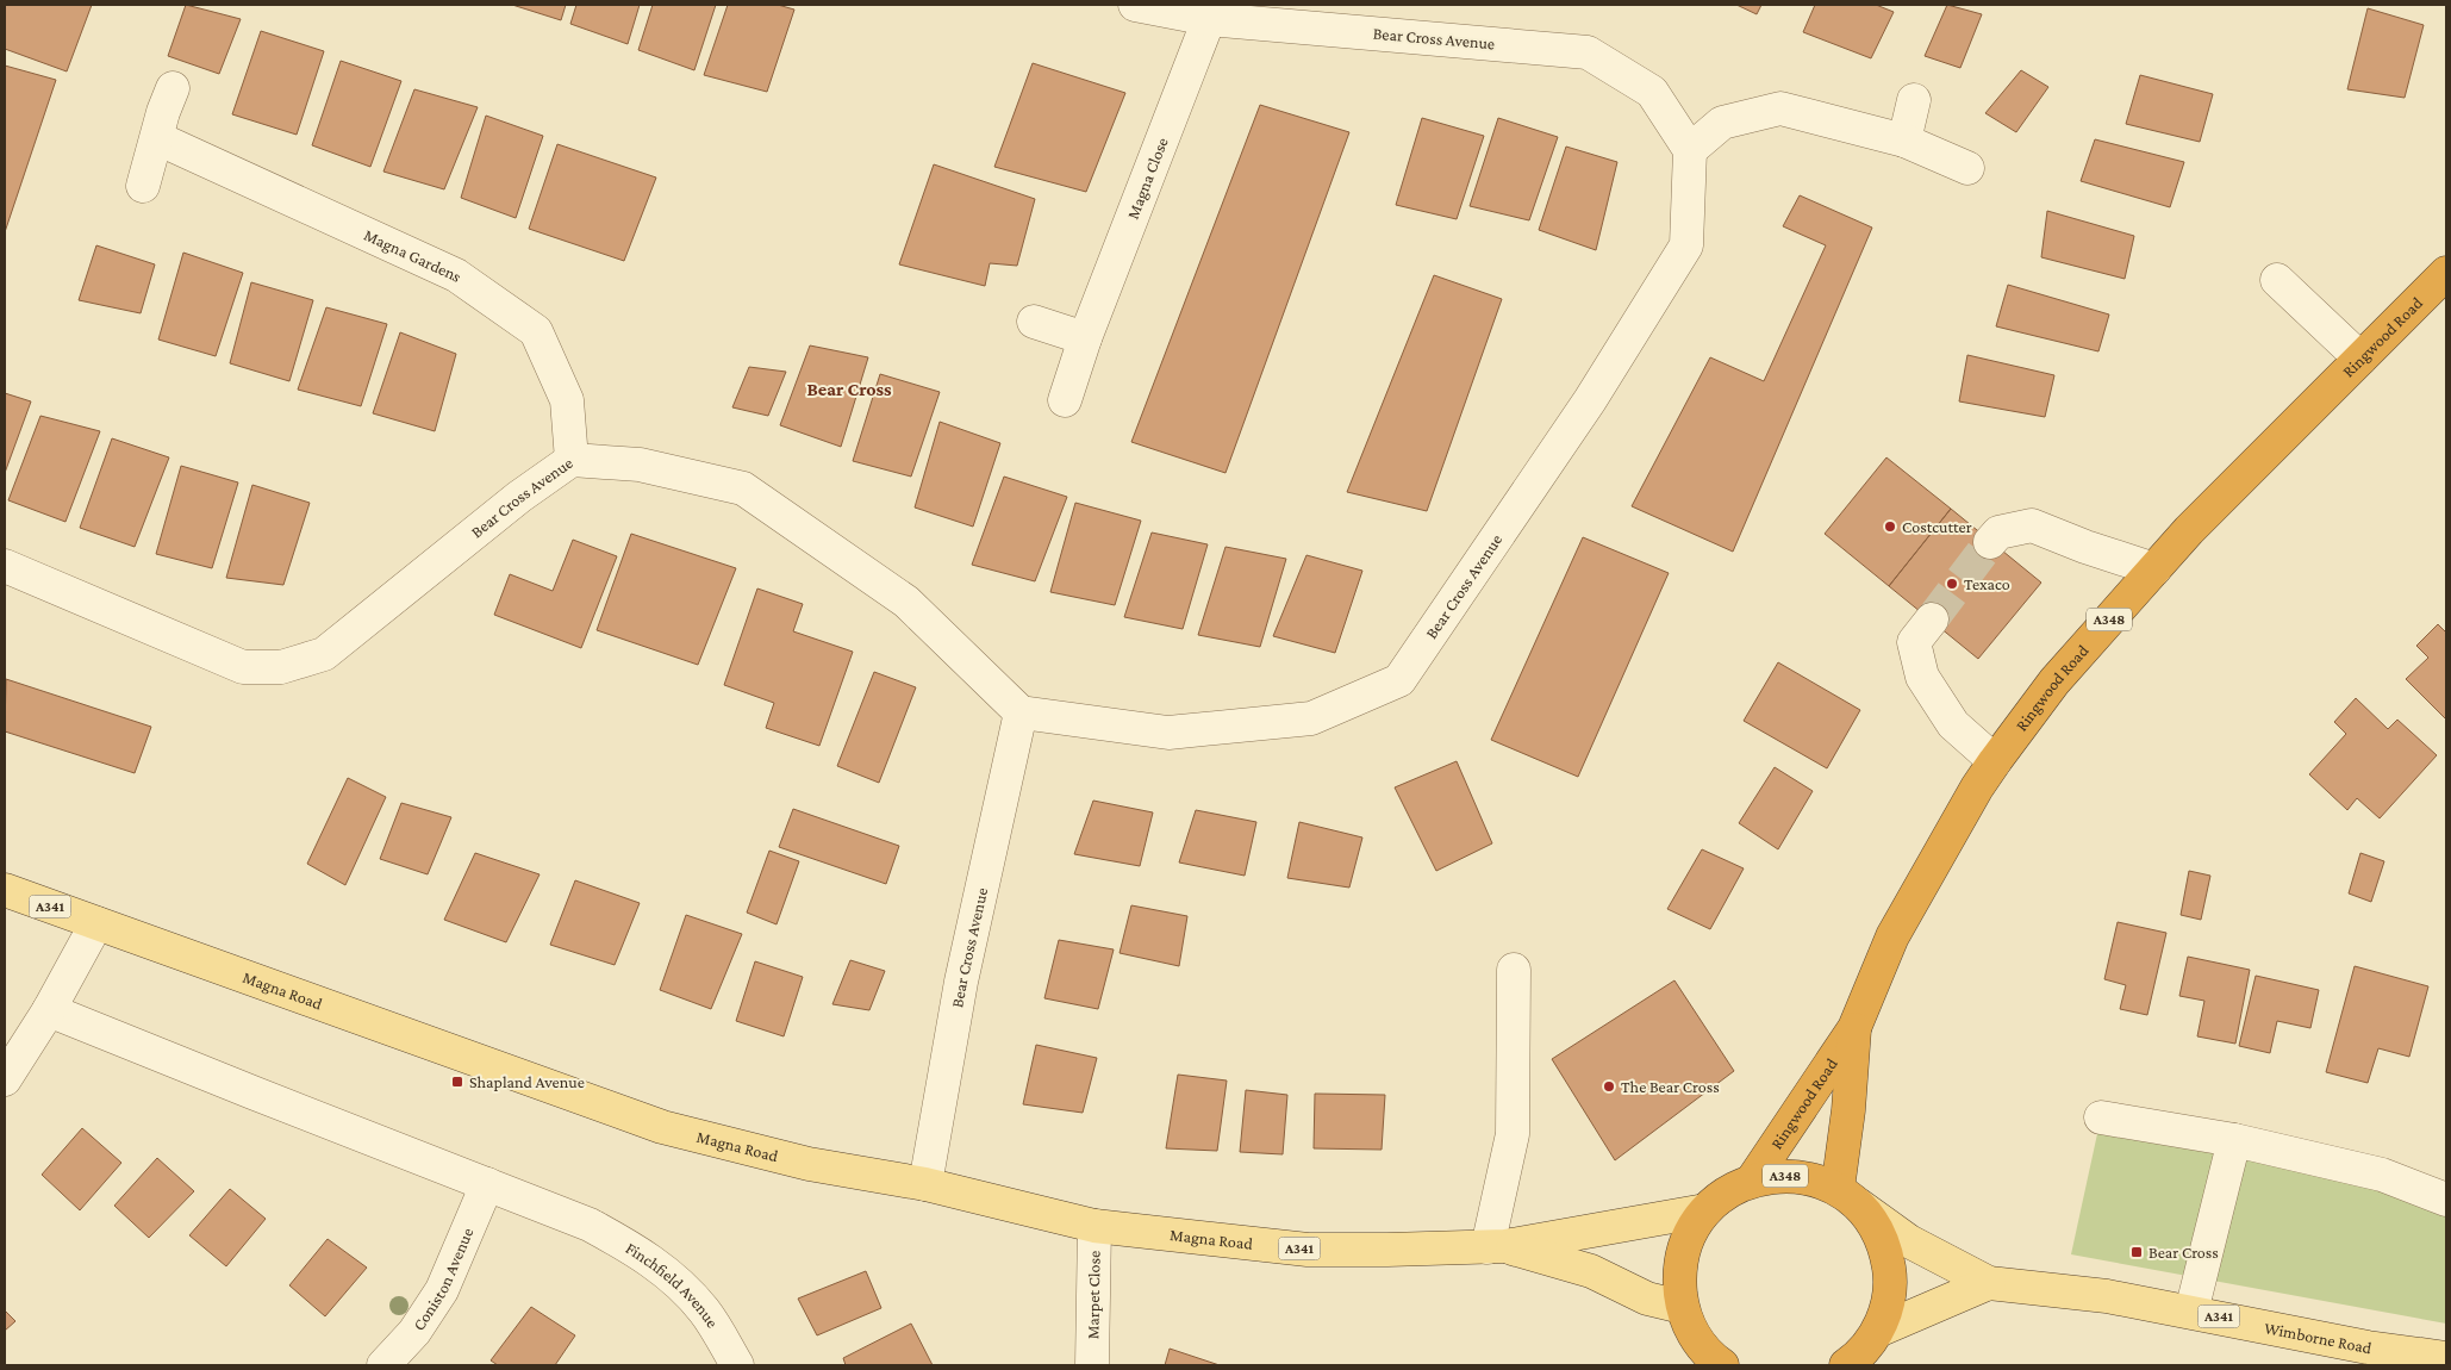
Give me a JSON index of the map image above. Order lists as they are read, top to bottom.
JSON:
{
  "streets": {
    "highway": ["Ringwood Road", "A348"],
    "main road": ["A341", "Magna Road", "Wimborne Road"],
    "street": [
      "Bear Cross Avenue",
      "Magna Close",
      "Magna Gardens",
      "Coniston Avenue",
      "Finchfield Avenue",
      "Marpet Close"
    ]
  },
  "crossings": [
    ["Bear Cross Avenue", "Magna Close"],
    ["Bear Cross Avenue", "Magna Gardens"],
    ["Bear Cross Avenue", "Magna Road"],
    ["Ringwood Road", "A348"],
    ["Ringwood Road", "Wimborne Road"],
    ["A348", "Magna Road"],
    ["A348", "Wimborne Road"],
    ["Magna Road", "Marpet Close"],
    ["Coniston Avenue", "Finchfield Avenue"]
  ],
  "districts": ["Bear Cross"],
  "places": {
    "other": ["Costcutter", "Texaco", "The Bear Cross"],
    "transit": ["Shapland Avenue", "Bear Cross"]
  }
}
